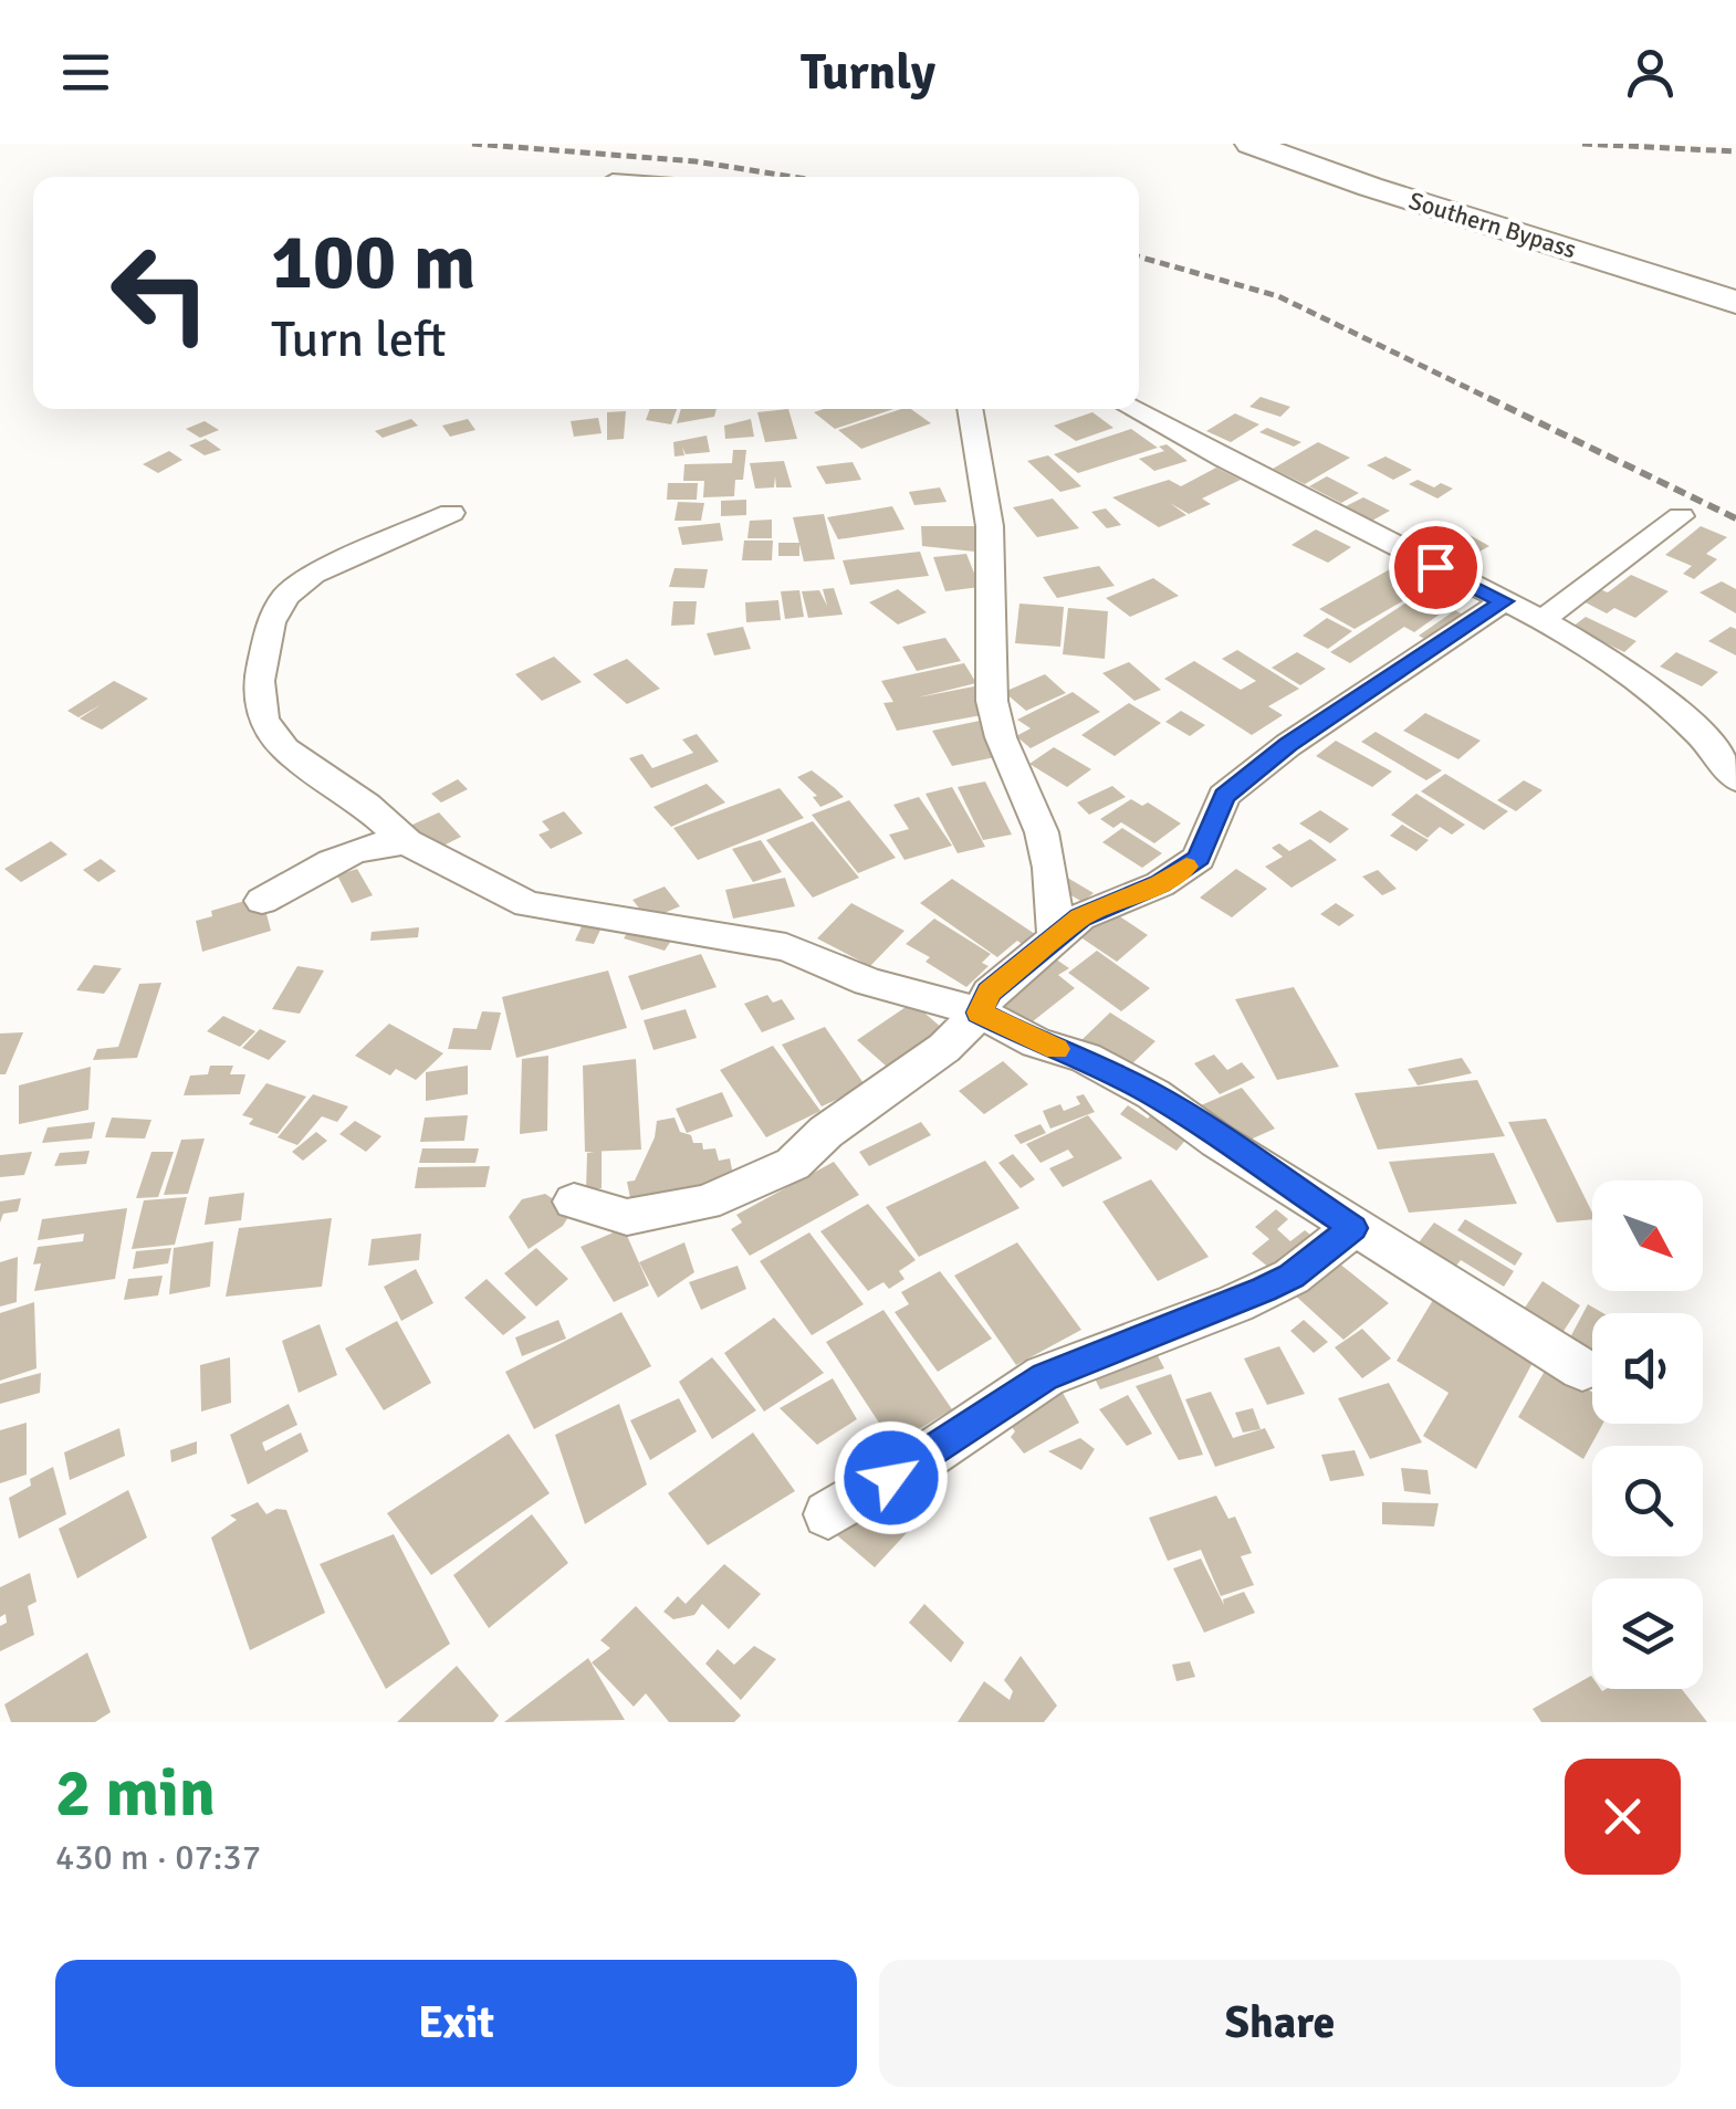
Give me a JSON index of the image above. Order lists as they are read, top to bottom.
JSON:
{
  "streets": {
    "highway": ["Southern Bypass"]
  },
  "north": "bottom right",
  "page": {
    "header": "Turnly",
    "turn": ["100 m", "Turn left"],
    "heading": ["2 min", "430 m · 07:37"],
    "buttons": ["Exit", "Share"]
  }
}
